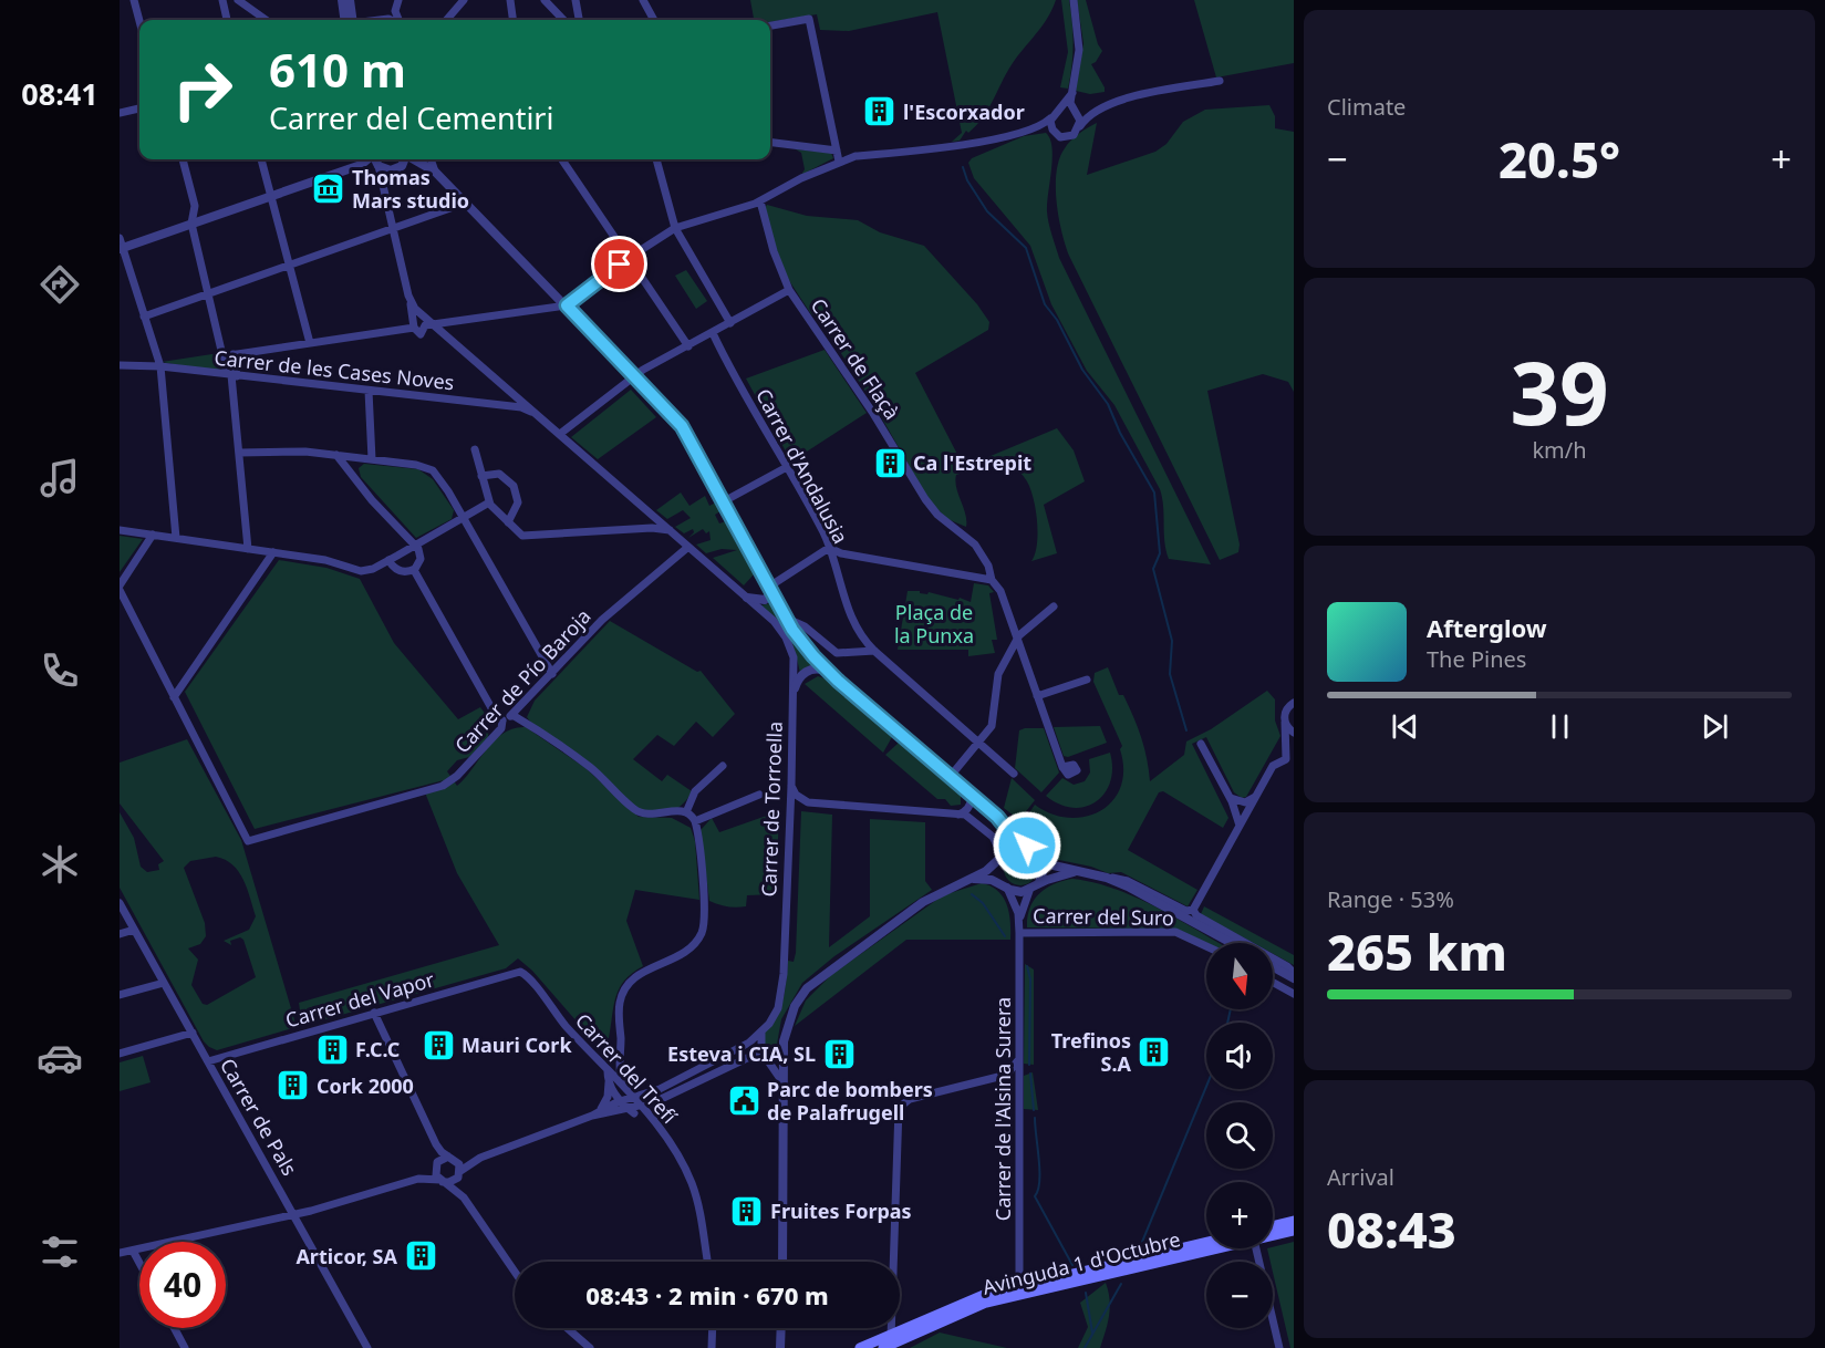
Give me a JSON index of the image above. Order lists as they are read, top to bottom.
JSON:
{
  "streets": {
    "main road": ["Avinguda 1 d'Octubre"],
    "street": [
      "Carrer de Flaçà",
      "Carrer de les Cases Noves",
      "Carrer d'Andalusia",
      "Carrer de Pío Baroja",
      "Carrer de Torroella",
      "Carrer del Suro",
      "Carrer del Vapor",
      "Carrer del Trefí",
      "Carrer de l'Alsina Surera",
      "Carrer de Pals"
    ]
  },
  "crossings": [
    ["Carrer de les Cases Noves", "Carrer de Torroella"],
    ["Carrer de Pío Baroja", "Carrer de Torroella"],
    ["Carrer del Suro", "Carrer de l'Alsina Surera"],
    ["Carrer del Vapor", "Carrer del Trefí"],
    ["Carrer del Vapor", "Carrer de Pals"],
    ["Carrer de l'Alsina Surera", "Avinguda 1 d'Octubre"]
  ],
  "parks": ["Plaça de la Punxa"],
  "places": {
    "building": [
      "l'Escorxador",
      "Ca l'Estrepit",
      "Mauri Cork",
      "F.C.C",
      "Trefinos S.A",
      "Esteva i CIA, SL",
      "Cork 2000",
      "Fruites Forpas",
      "Articor, SA"
    ],
    "museum": ["Thomas Mars studio"],
    "public building": ["Parc de bombers de Palafrugell"]
  },
  "north": "bottom",
  "page": {
    "tabs": "08:41",
    "tile": [
      "Climate",
      ["39", "km/h"],
      ["Range · 53%", "265 km"],
      ["Arrival", "08:43"]
    ],
    "turn": ["610 m", "Carrer del Cementiri"],
    "heat": ["−", "20.5°", "+"],
    "song": ["Afterglow", "The Pines"],
    "map_buttons": ["+", "−"],
    "limit": "40",
    "trip": "08:43 · 2 min · 670 m"
  }
}
